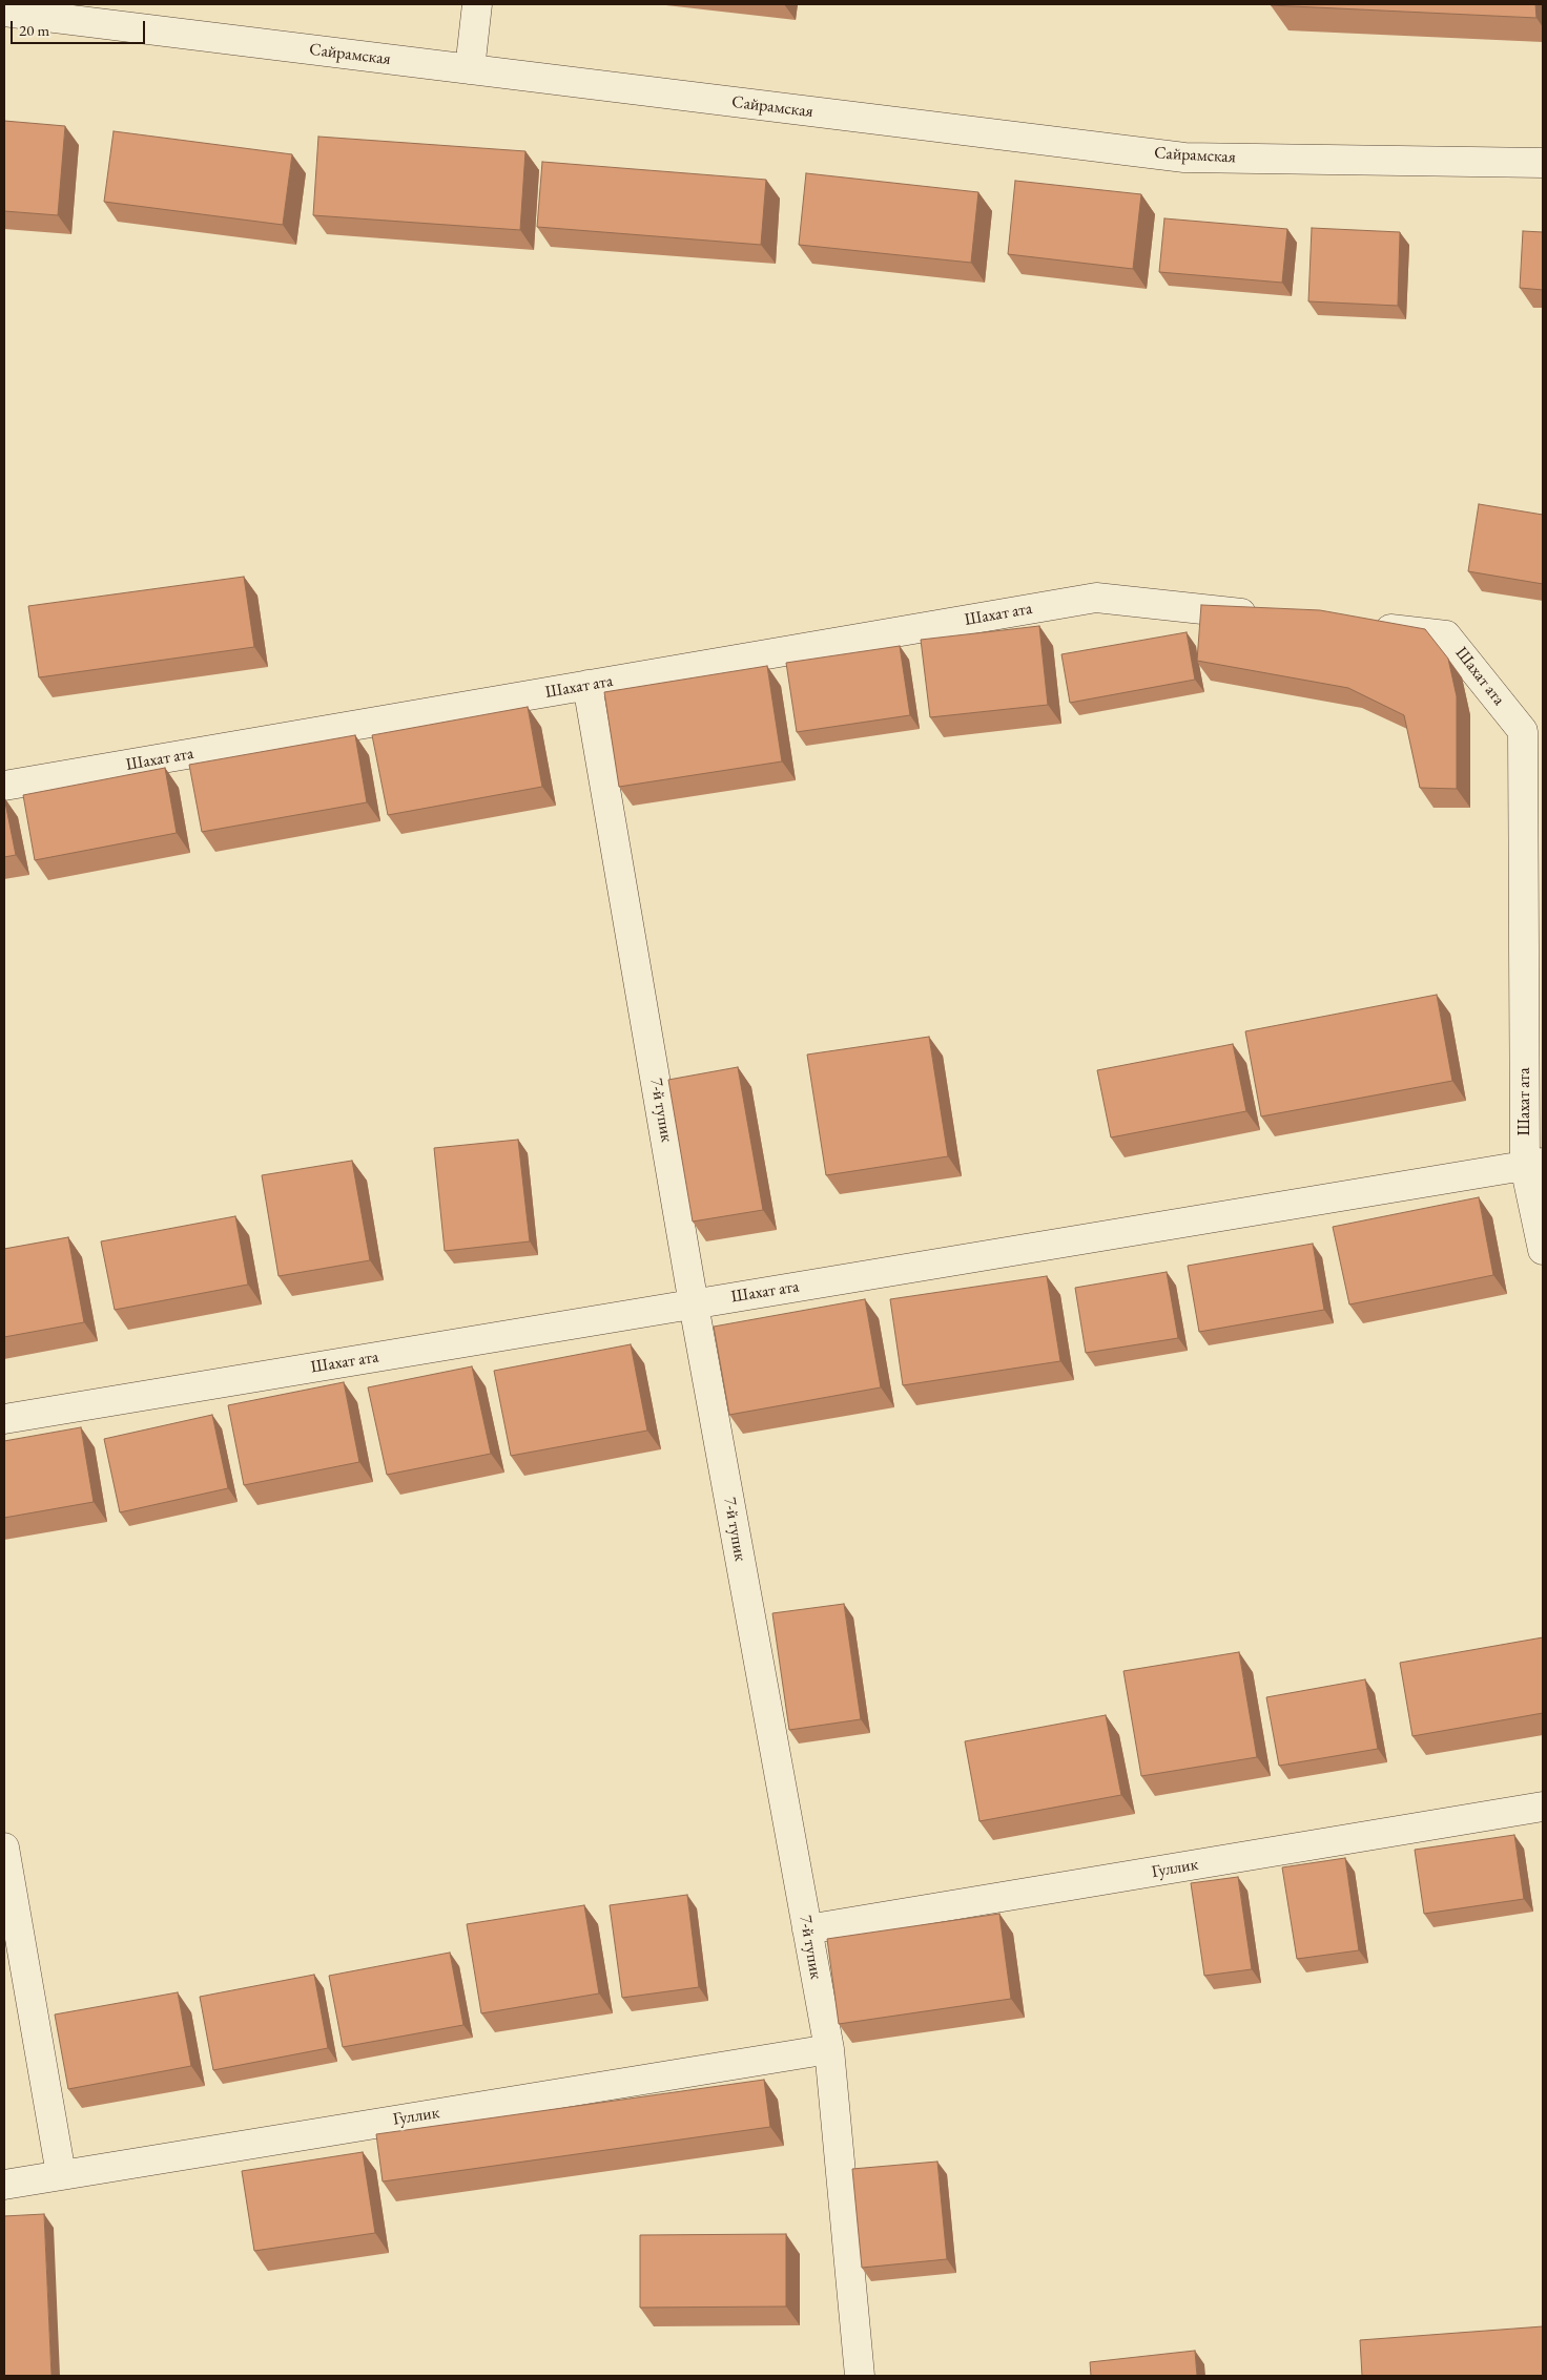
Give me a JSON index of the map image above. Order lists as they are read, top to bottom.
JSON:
{
  "streets": {
    "street": [
      "Сайрамская",
      "Шахат ата",
      "7-й тупик",
      "Гуллик"
    ]
  },
  "crossings": [
    ["Шахат ата", "7-й тупик"],
    ["7-й тупик", "Гуллик"]
  ],
  "scale_bar": "20 m"
}
